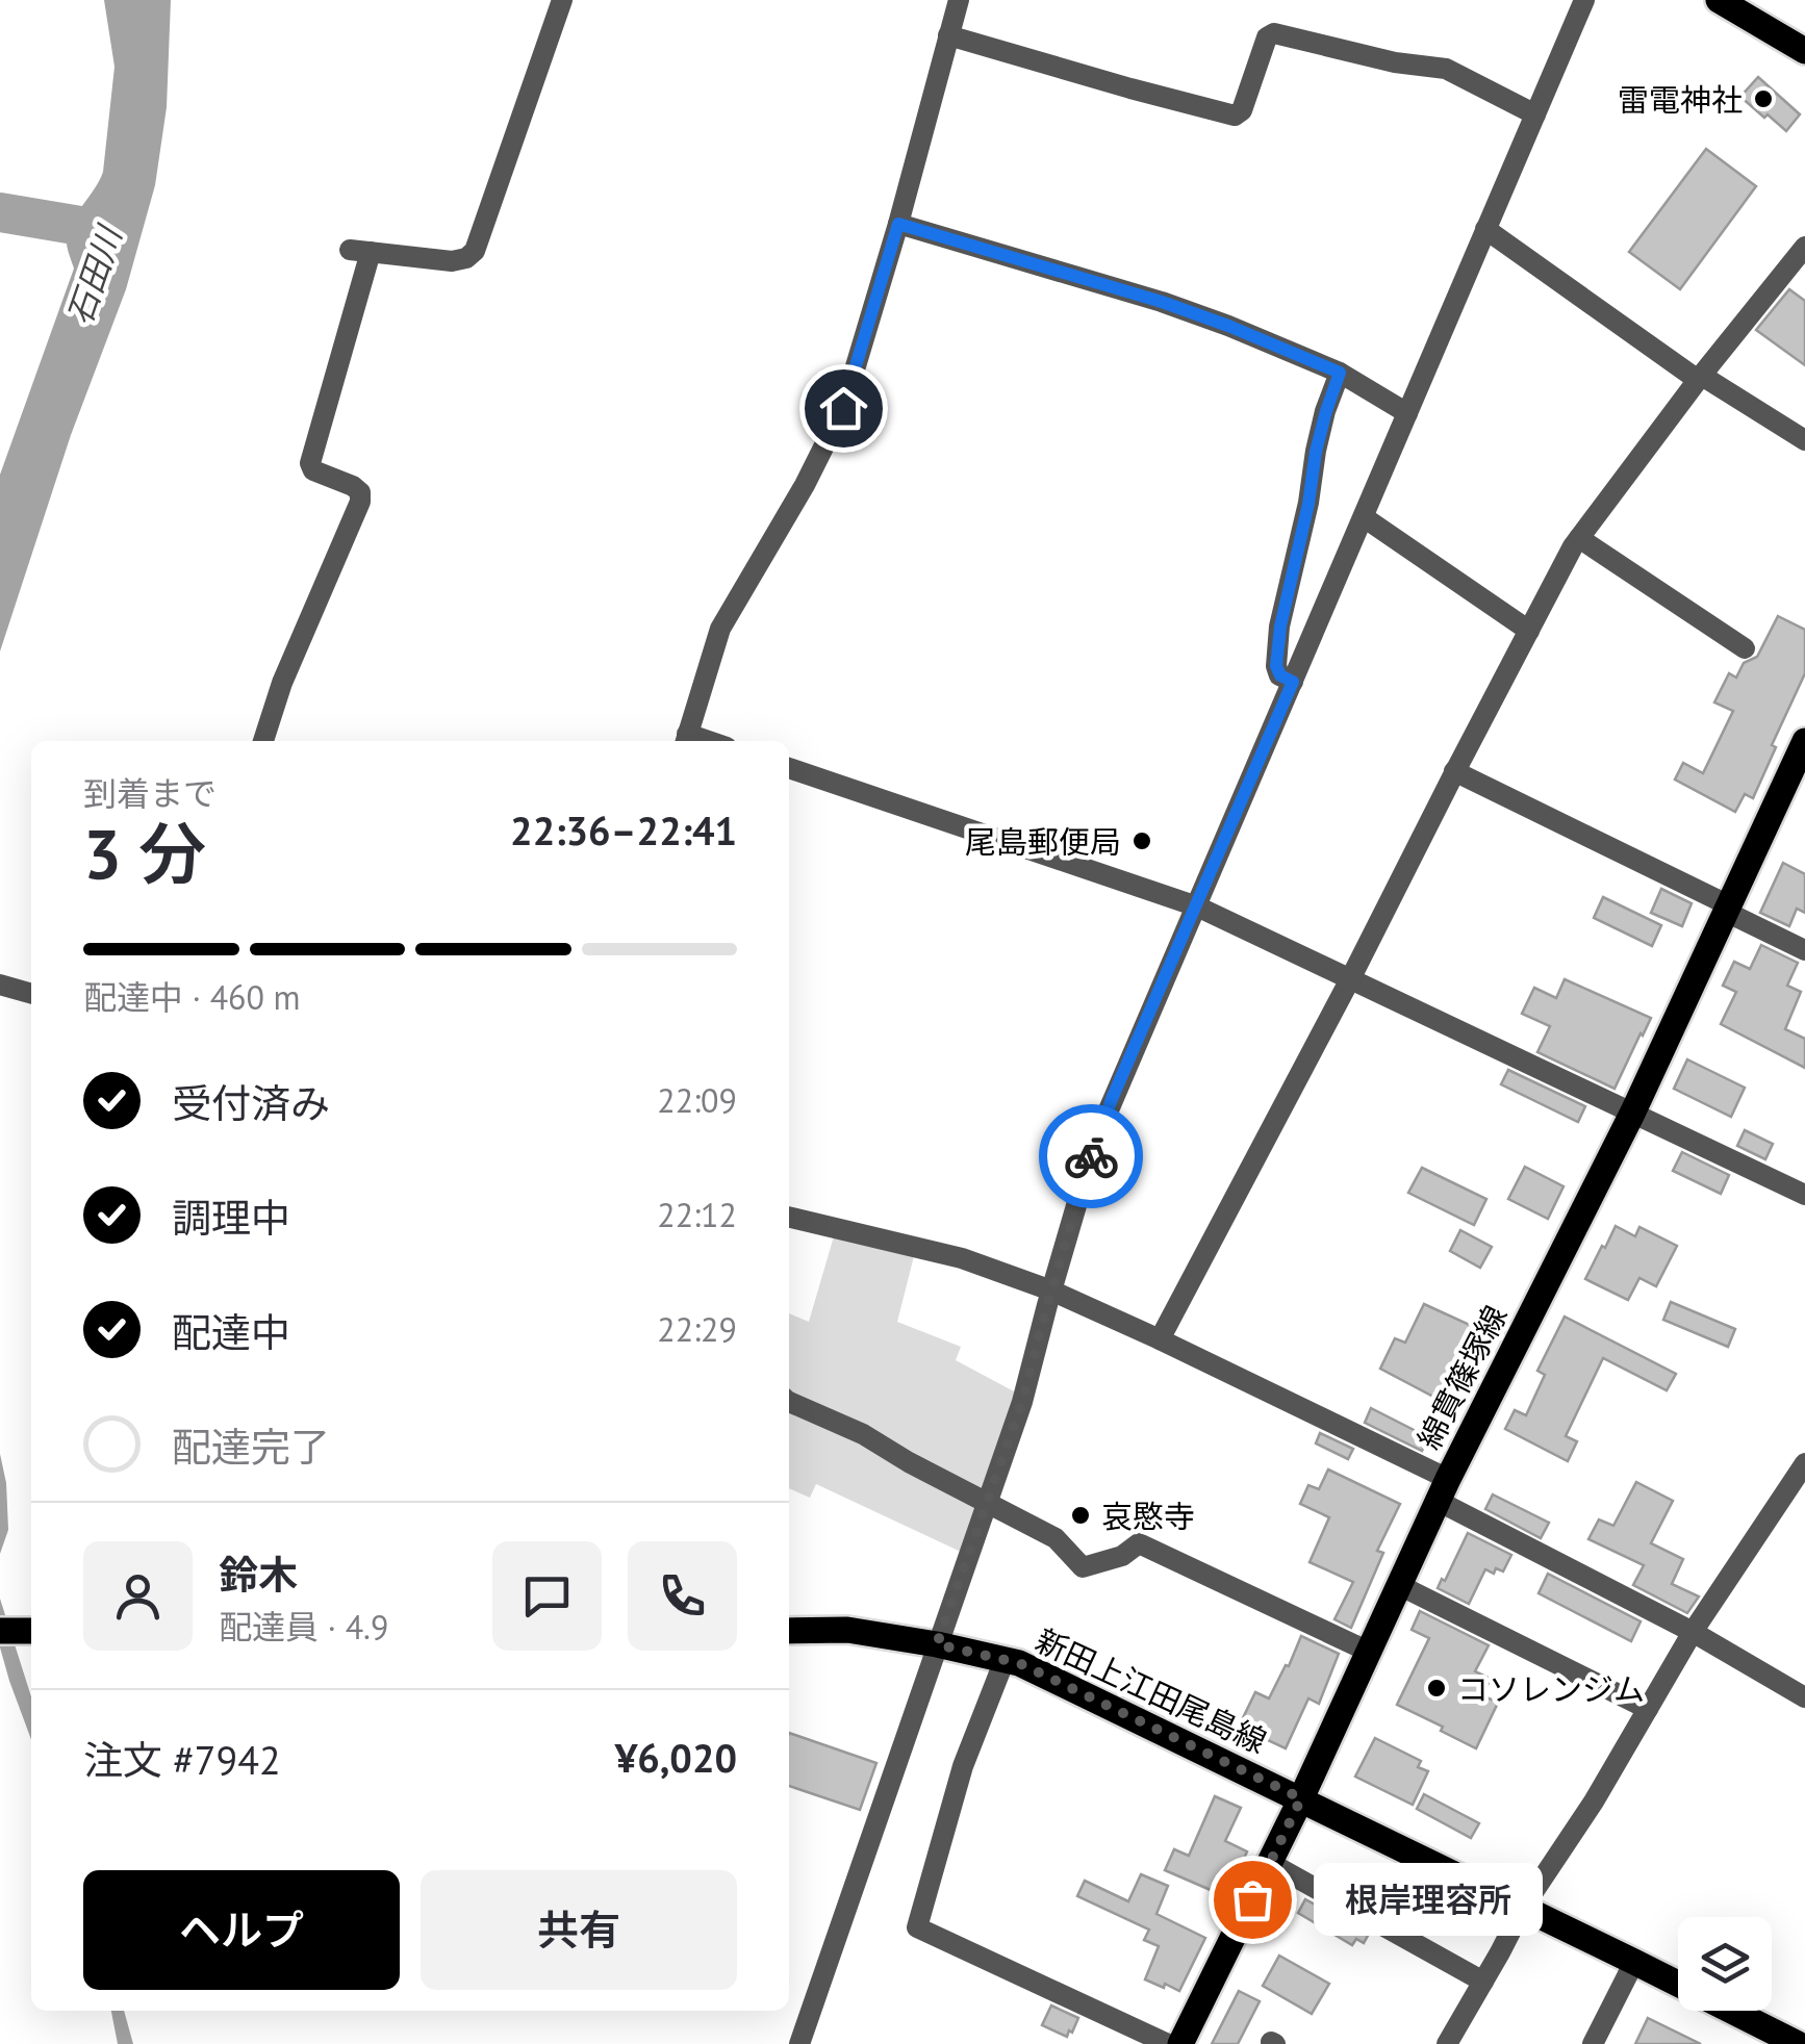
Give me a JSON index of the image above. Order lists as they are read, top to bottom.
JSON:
{
  "streets": {
    "main road": ["綿貫篠塚線", "新田上江田尾島線"]
  },
  "crossings": [
    ["綿貫篠塚線", "新田上江田尾島線"]
  ],
  "water": ["石田川"],
  "places": [
    "雷電神社",
    "尾島郵便局",
    "哀愍寺",
    "コソレンジム",
    "根岸理容所"
  ],
  "page": {
    "heading": ["3 分", "到着まで", "22:36–22:41"],
    "panel": [
      "鈴木",
      "配達員 · 4.9",
      "注文 #7942",
      "¥6,020"
    ],
    "bar": "配達中 · 460 m",
    "list": [
      ["受付済み", "22:09"],
      ["調理中", "22:12"],
      ["配達中", "22:29"],
      "配達完了"
    ],
    "buttons": ["ヘルプ", "共有"],
    "bubble": "根岸理容所"
  }
}
